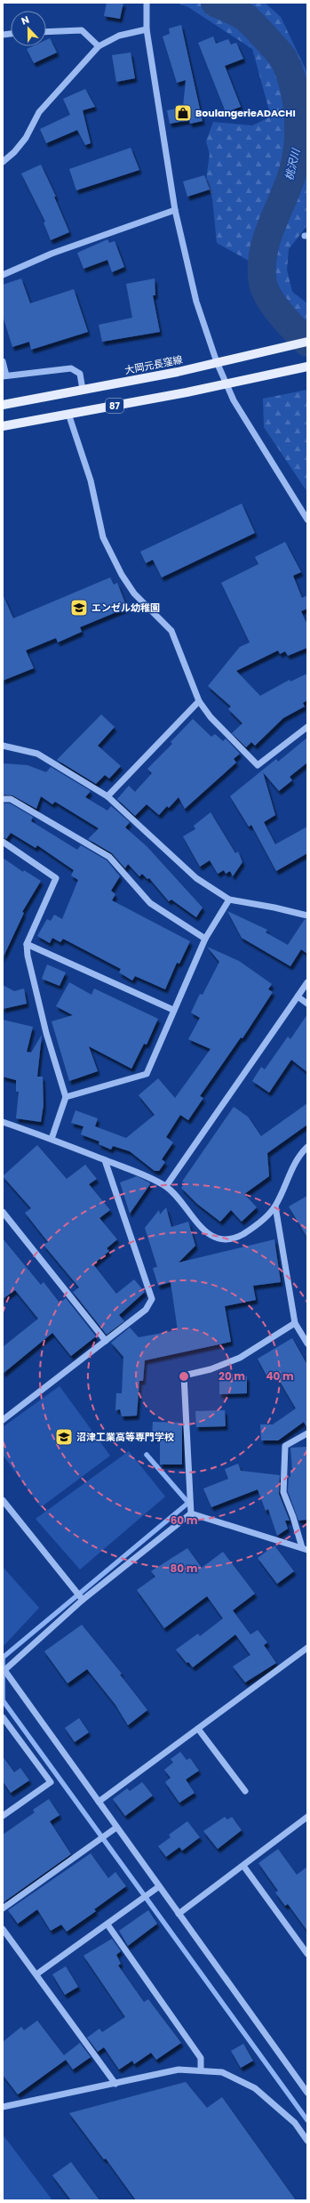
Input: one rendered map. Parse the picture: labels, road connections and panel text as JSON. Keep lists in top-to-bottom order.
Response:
{
  "streets": {
    "main road": ["大岡元長窪線", "87"]
  },
  "water": ["桃沢川"],
  "places": {
    "shop": ["BoulangerieADACHI"],
    "school or university": ["エンゼル幼稚園", "沼津工業高等専門学校"]
  },
  "north": "top",
  "rings": [
    "20 m",
    "40 m",
    "60 m",
    "80 m"
  ]
}
